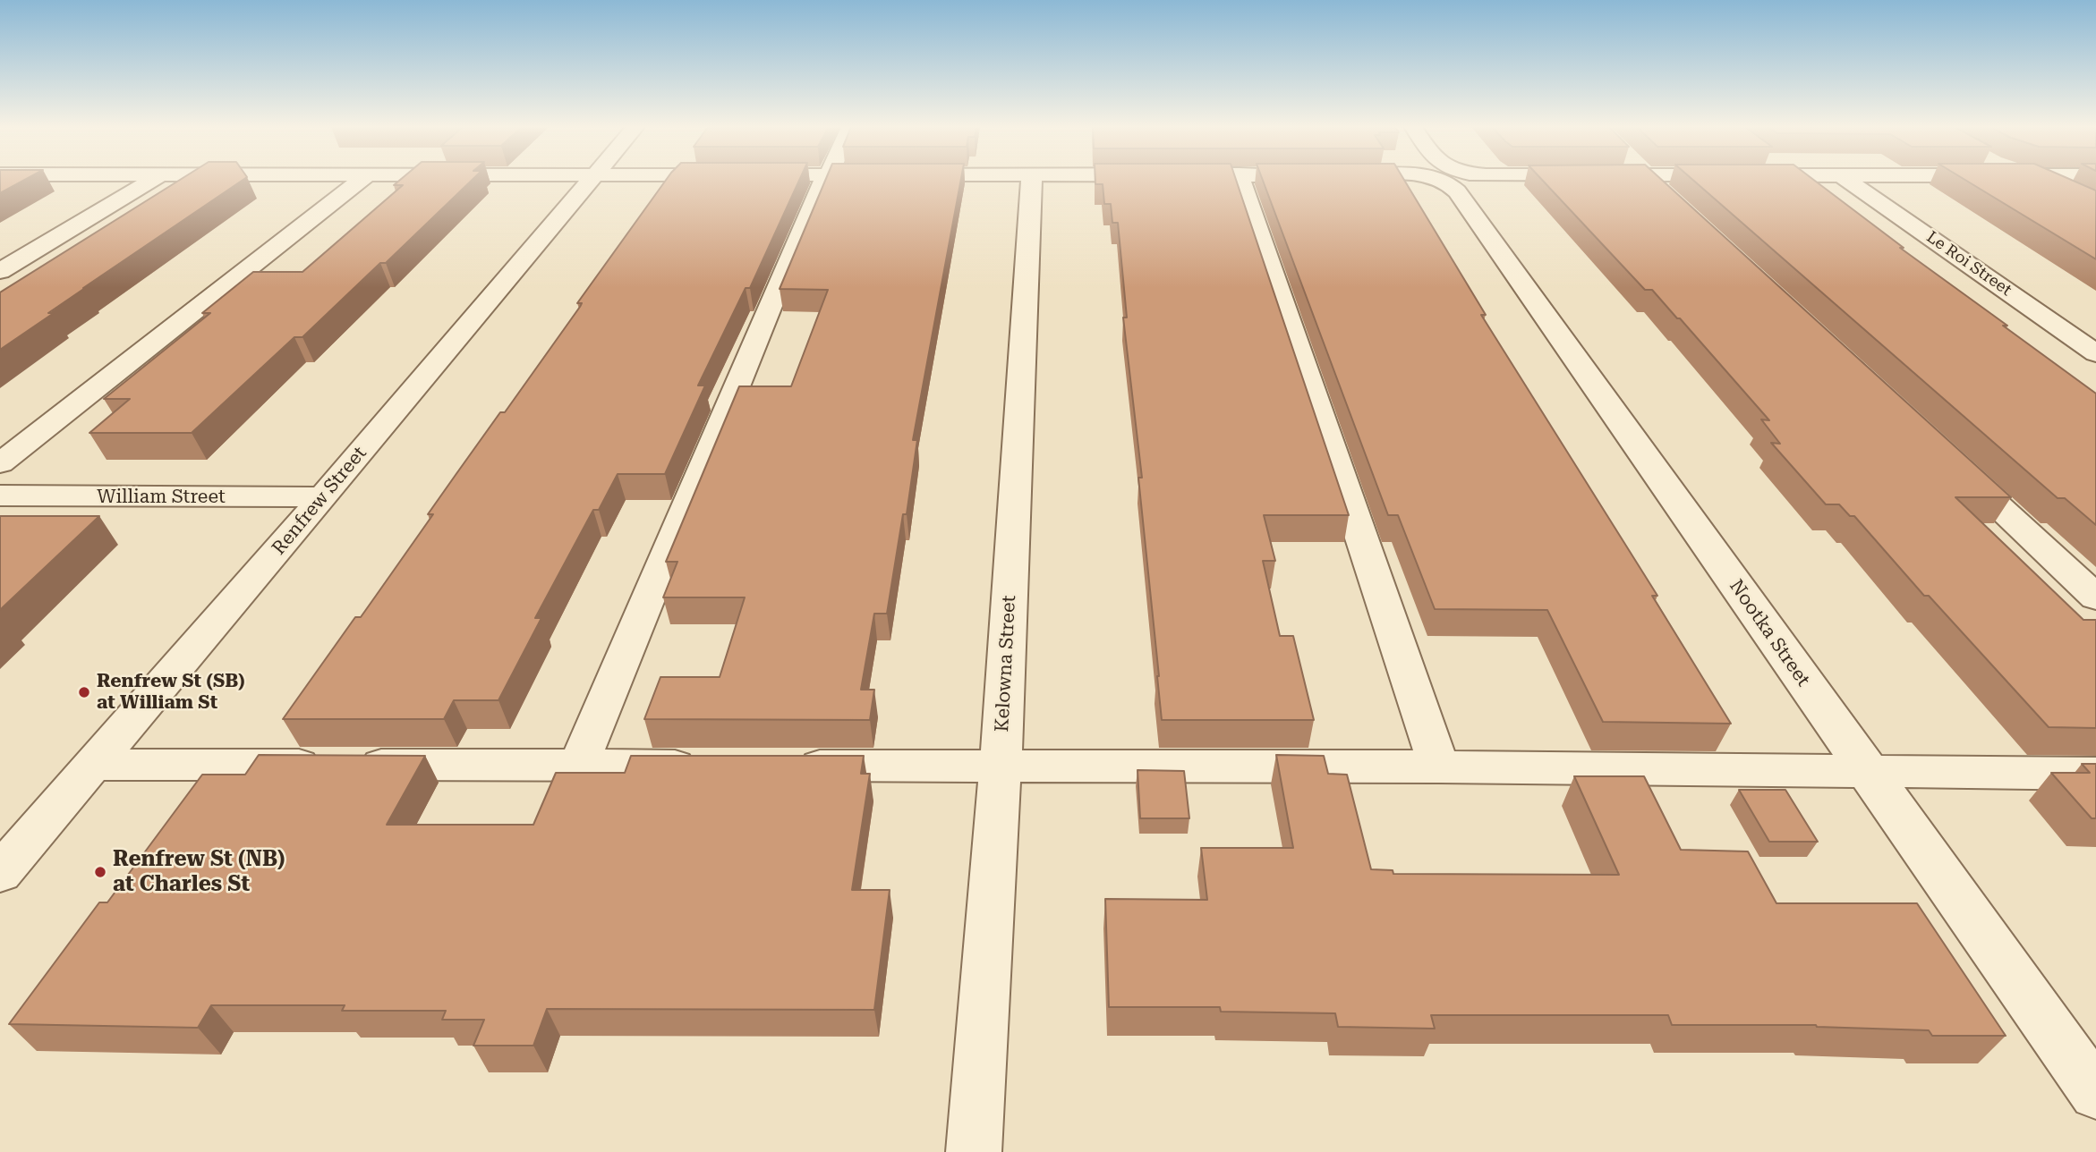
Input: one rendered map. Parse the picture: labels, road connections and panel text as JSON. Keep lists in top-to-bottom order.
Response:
{
  "streets": {
    "street": [
      "Le Roi Street",
      "William Street",
      "Renfrew Street",
      "Nootka Street",
      "Kelowna Street"
    ]
  },
  "crossings": [
    ["William Street", "Renfrew Street"]
  ],
  "places": ["Renfrew St (SB) at William St", "Renfrew St (NB) at Charles St"]
}
